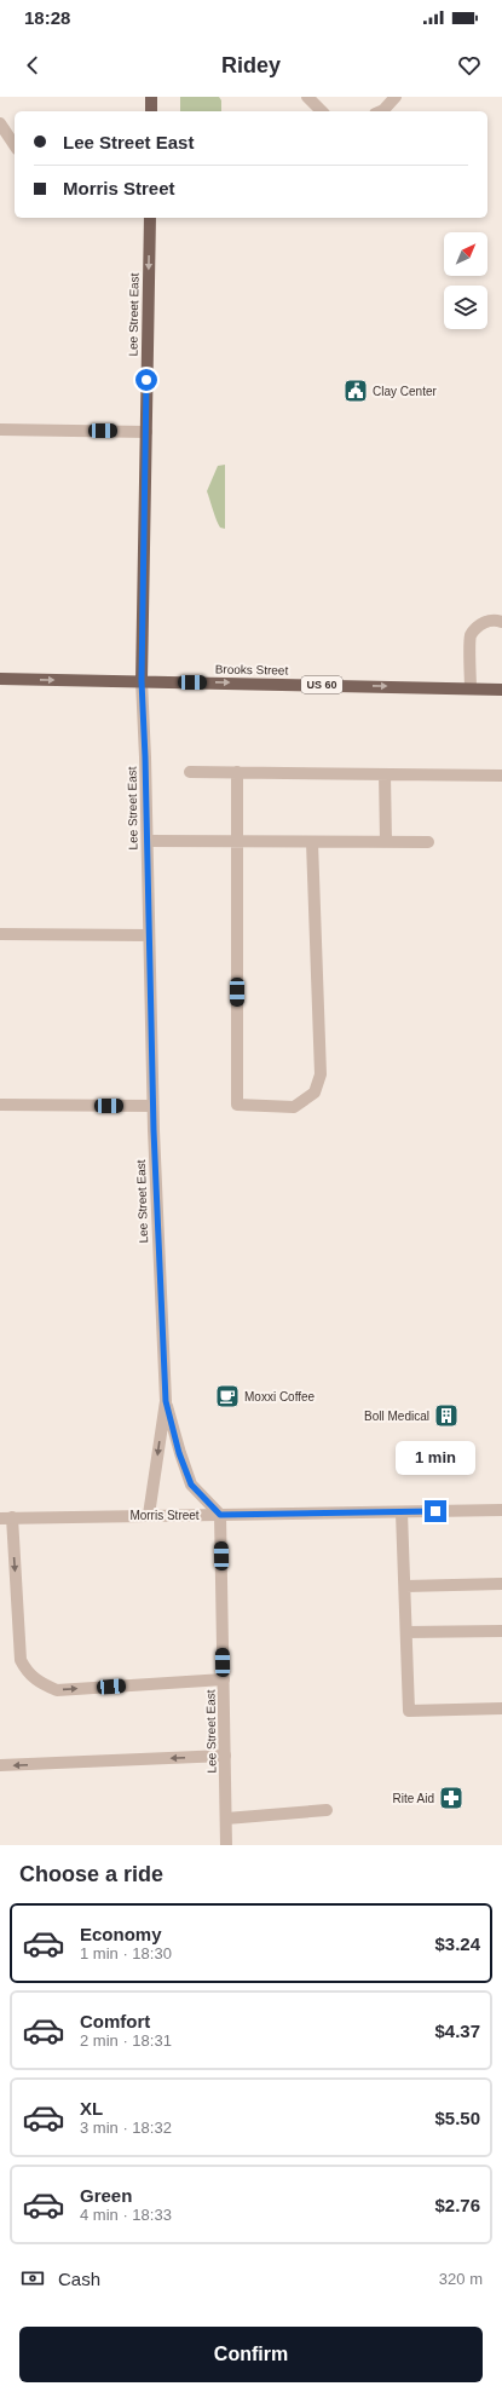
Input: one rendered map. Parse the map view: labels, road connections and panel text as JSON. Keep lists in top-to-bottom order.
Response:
{
  "streets": {
    "main road": ["Lee Street East", "Brooks Street", "US 60"],
    "street": ["Morris Street"]
  },
  "crossings": [
    ["Lee Street East", "Brooks Street"],
    ["Lee Street East", "Morris Street"]
  ],
  "one_way": ["Brooks Street"],
  "places": {
    "public building": ["Clay Center"],
    "cafe": ["Moxxi Coffee"],
    "building": ["Boll Medical"],
    "pharmacy": ["Rite Aid"]
  },
  "north": "top right",
  "page": {
    "status": "18:28",
    "header": "Ridey",
    "banner": ["Lee Street East", "Morris Street"],
    "bubble": "1 min",
    "heading": "Choose a ride",
    "list": [
      {
        "name": "Economy",
        "note": "1 min · 18:30",
        "value": "$3.24"
      },
      {
        "name": "Comfort",
        "note": "2 min · 18:31",
        "value": "$4.37"
      },
      {
        "name": "XL",
        "note": "3 min · 18:32",
        "value": "$5.50"
      },
      {
        "name": "Green",
        "note": "4 min · 18:33",
        "value": "$2.76"
      }
    ],
    "pay": ["Cash", "320 m"],
    "buttons": "Confirm"
  }
}
